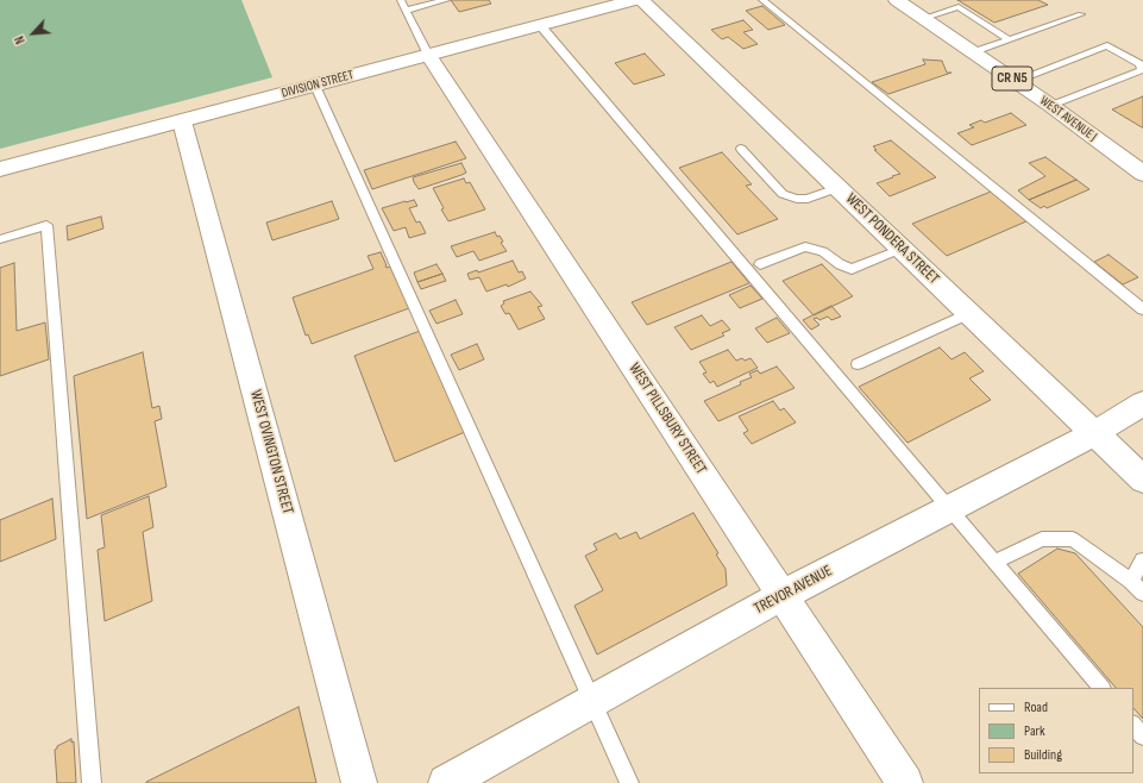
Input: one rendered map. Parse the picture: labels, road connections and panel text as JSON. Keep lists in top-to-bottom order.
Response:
{
  "streets": {
    "street": [
      "CR N5",
      "DIVISION STREET",
      "WEST AVENUE J",
      "WEST PONDERA STREET",
      "WEST PILLSBURY STREET",
      "WEST OVINGTON STREET",
      "TREVOR AVENUE"
    ]
  },
  "crossings": [
    ["DIVISION STREET", "WEST PILLSBURY STREET"],
    ["DIVISION STREET", "WEST OVINGTON STREET"],
    ["WEST PONDERA STREET", "TREVOR AVENUE"],
    ["WEST PILLSBURY STREET", "TREVOR AVENUE"]
  ],
  "legend": ["Road", "Park", "Building"],
  "north": "bottom left"
}
